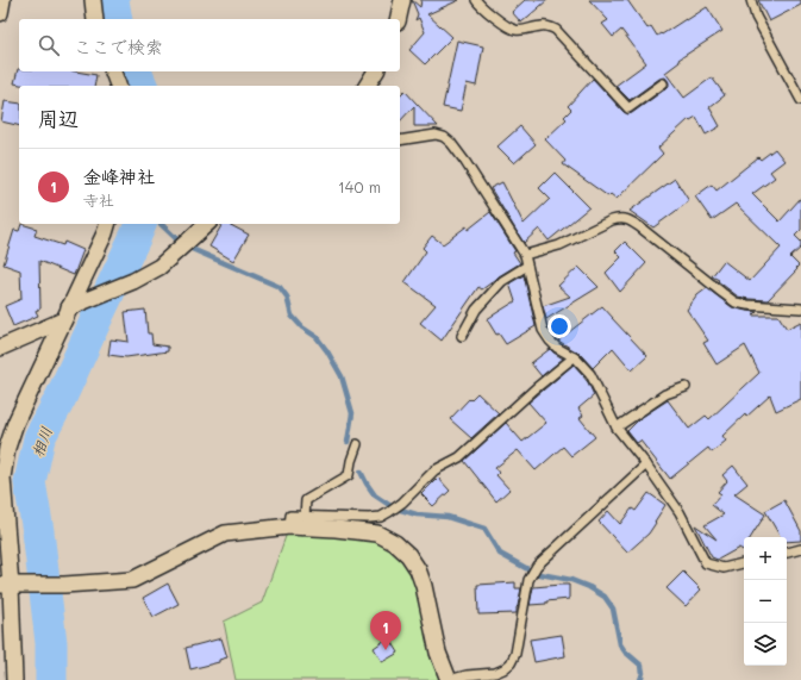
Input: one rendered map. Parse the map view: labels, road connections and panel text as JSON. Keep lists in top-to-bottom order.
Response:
{
  "water": ["相川"],
  "page": {
    "search": "ここで検索",
    "heading": "周辺",
    "list": [
      {
        "mark": "1",
        "name": "金峰神社",
        "note": "寺社",
        "value": "140 m"
      }
    ],
    "map_buttons": ["+", "−"],
    "pins": "1"
  }
}
